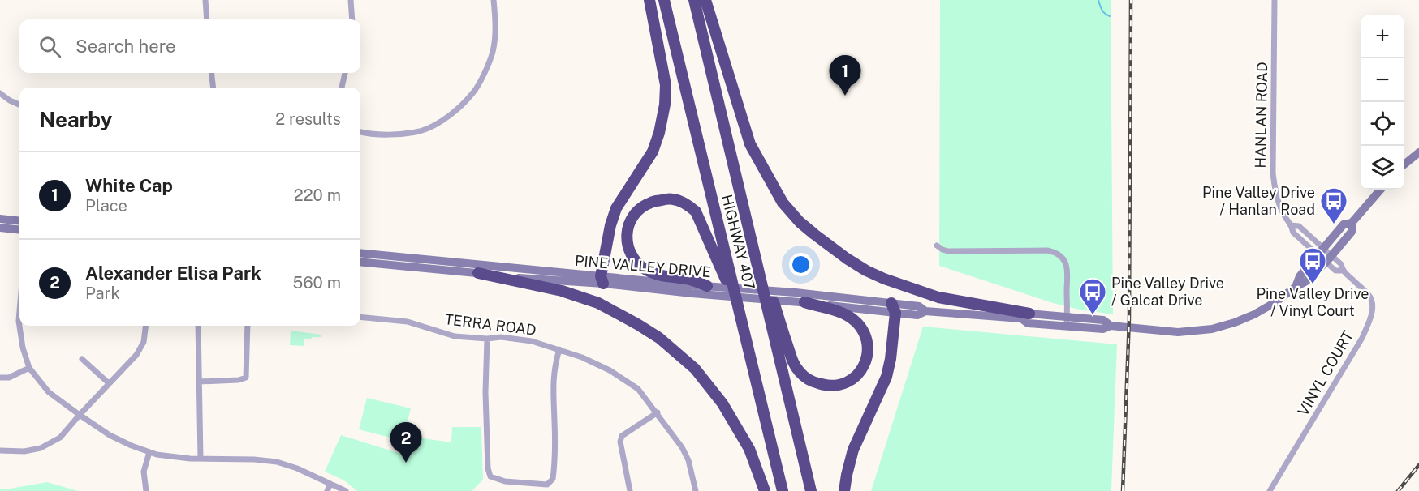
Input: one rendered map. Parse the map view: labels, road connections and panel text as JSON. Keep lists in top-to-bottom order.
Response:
{
  "streets": {
    "highway": ["HIGHWAY 407"],
    "main road": ["PINE VALLEY DRIVE"],
    "street": ["HANLAN ROAD", "TERRA ROAD", "VINYL COURT"]
  },
  "crossings": [
    ["HANLAN ROAD", "PINE VALLEY DRIVE"],
    ["HANLAN ROAD", "VINYL COURT"],
    ["PINE VALLEY DRIVE", "VINYL COURT"]
  ],
  "places": {
    "bus stop": ["Pine Valley Drive / Hanlan Road", "Pine Valley Drive / Vinyl Court", "Pine Valley Drive / Galcat Drive"]
  },
  "page": {
    "map_buttons": ["+", "−"],
    "search": "Search here",
    "pins": ["1", "2"],
    "heading": ["Nearby", "2 results"],
    "list": [
      {
        "mark": "1",
        "name": "White Cap",
        "note": "Place",
        "value": "220 m"
      },
      {
        "mark": "2",
        "name": "Alexander Elisa Park",
        "note": "Park",
        "value": "560 m"
      }
    ]
  }
}
